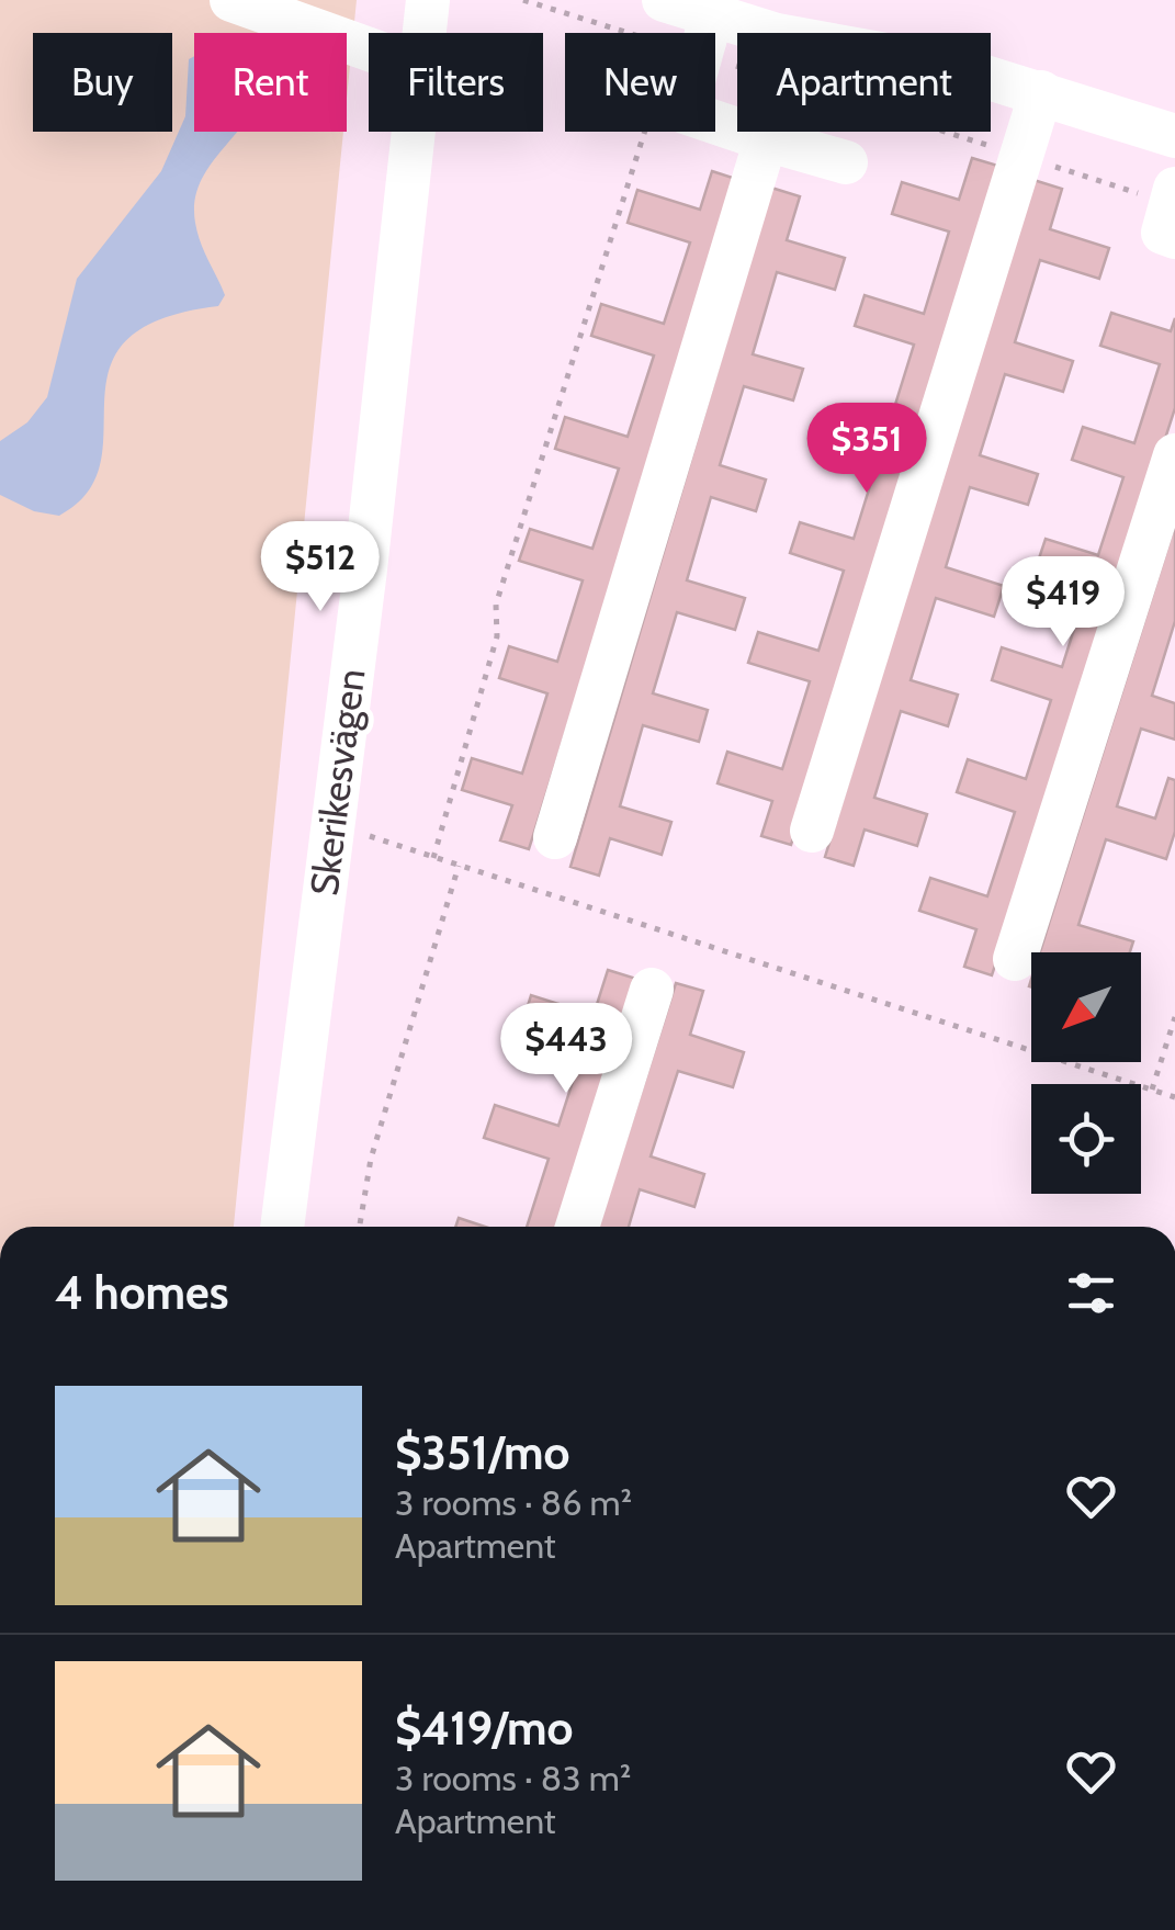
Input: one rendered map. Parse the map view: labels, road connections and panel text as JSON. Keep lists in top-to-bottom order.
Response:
{
  "streets": {
    "street": ["Skerikesvägen"]
  },
  "north": "bottom left",
  "page": {
    "chip": [
      "Buy",
      "Rent",
      "Filters",
      "New",
      "Apartment"
    ],
    "price": [
      "$351",
      "$512",
      "$419",
      "$443"
    ],
    "heading": "4 homes",
    "list": [
      {
        "name": "$351/mo",
        "note": "3 rooms · 86 m² · Apartment"
      },
      {
        "name": "$419/mo",
        "note": "3 rooms · 83 m² · Apartment"
      }
    ]
  }
}
